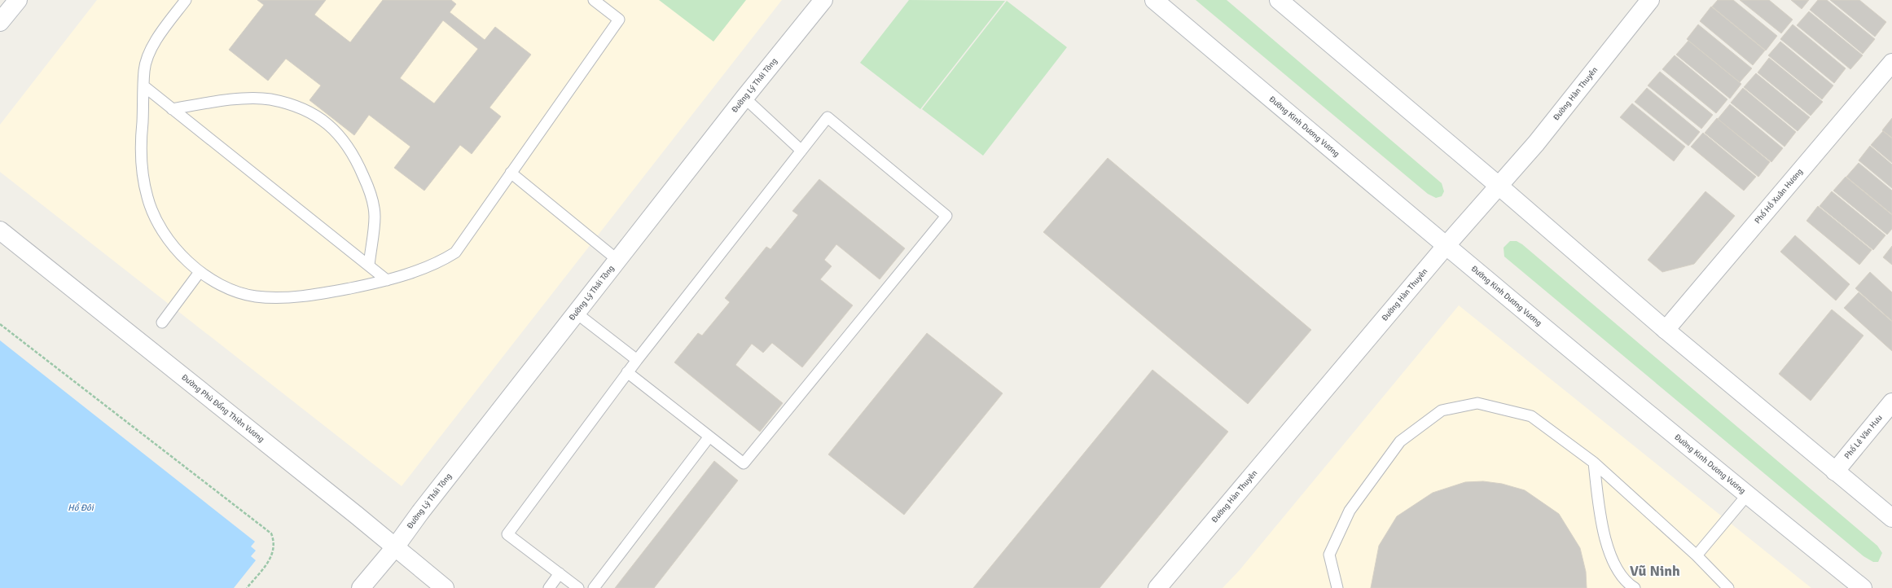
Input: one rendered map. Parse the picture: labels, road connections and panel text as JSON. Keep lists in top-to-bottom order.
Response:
{
  "streets": {
    "street": [
      "Đường Lý Thái Tông",
      "Đường Hàn Thuyên",
      "Đường Kinh Dương Vương",
      "Phố Hồ Xuân Hương",
      "Đường Phù Đổng Thiên Vương",
      "Phố Lê Văn Hưu"
    ]
  },
  "crossings": [
    ["Đường Lý Thái Tông", "Đường Phù Đổng Thiên Vương"],
    ["Đường Hàn Thuyên", "Đường Kinh Dương Vương"]
  ],
  "districts": ["Vũ Ninh"],
  "water": ["Hồ Đôi"]
}
